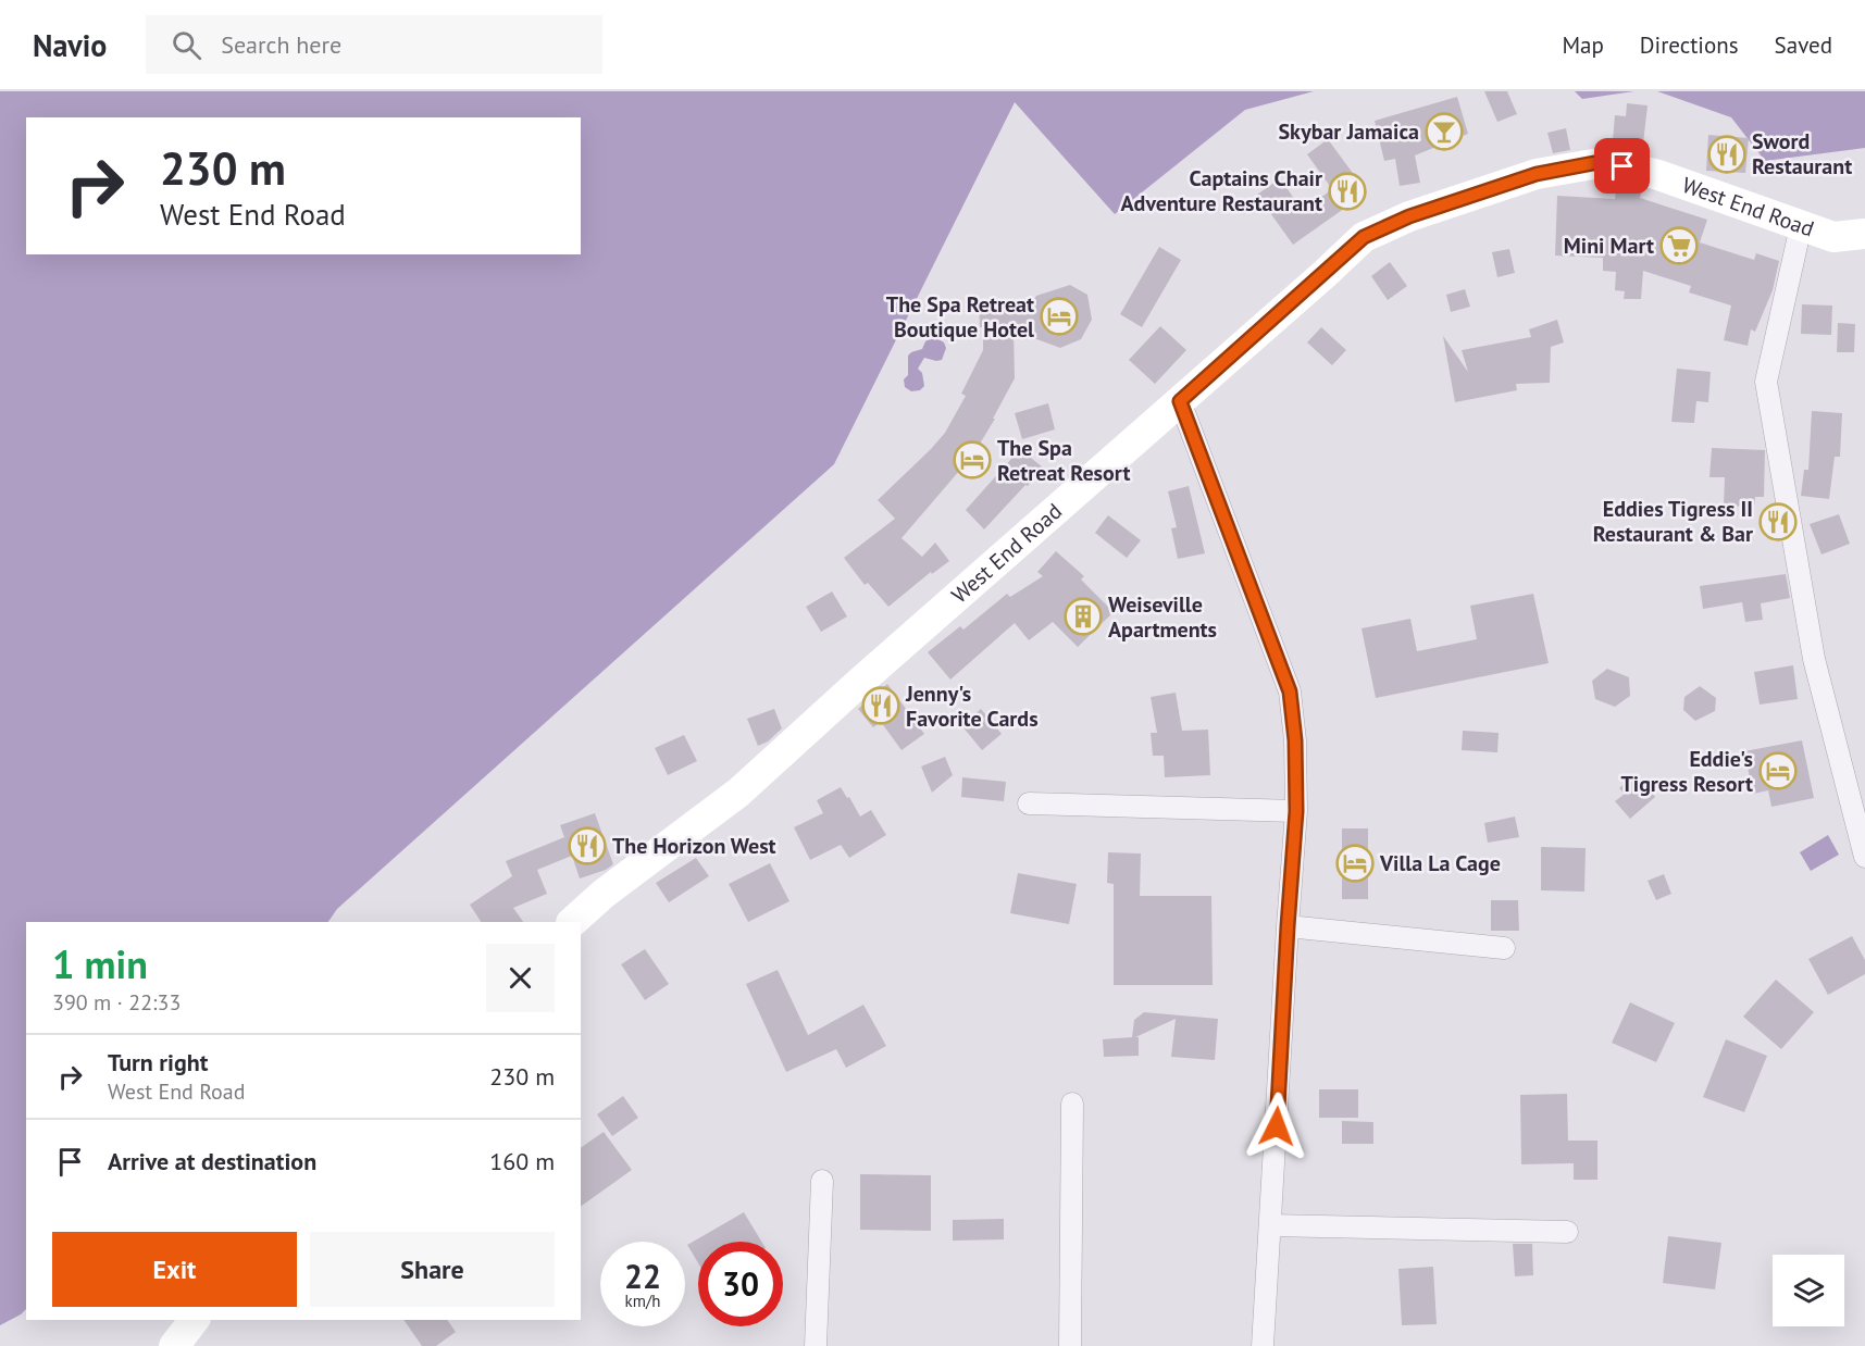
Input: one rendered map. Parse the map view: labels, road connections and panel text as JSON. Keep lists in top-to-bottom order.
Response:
{
  "streets": {
    "main road": ["West End Road"]
  },
  "places": {
    "bar": ["Skybar Jamaica"],
    "restaurant": [
      "Sword Restaurant",
      "Captains Chair Adventure Restaurant",
      "Eddies Tigress II Restaurant & Bar",
      "Jenny's Favorite Cards",
      "The Horizon West"
    ],
    "supermarket": ["Mini Mart"],
    "hotel": [
      "The Spa Retreat Boutique Hotel",
      "The Spa Retreat Resort",
      "Eddie's Tigress Resort",
      "Villa La Cage"
    ],
    "building": ["Weiseville Apartments"]
  },
  "page": {
    "header": "Navio",
    "search": "Search here",
    "nav": ["Map", "Directions", "Saved"],
    "turn": ["230 m", "West End Road"],
    "heading": ["1 min", "390 m · 22:33"],
    "list": [
      {
        "name": "Turn right",
        "note": "West End Road",
        "value": "230 m"
      },
      {
        "name": "Arrive at destination",
        "value": "160 m"
      }
    ],
    "buttons": ["Exit", "Share"],
    "speed": "22 km/h",
    "limit": "30"
  }
}
